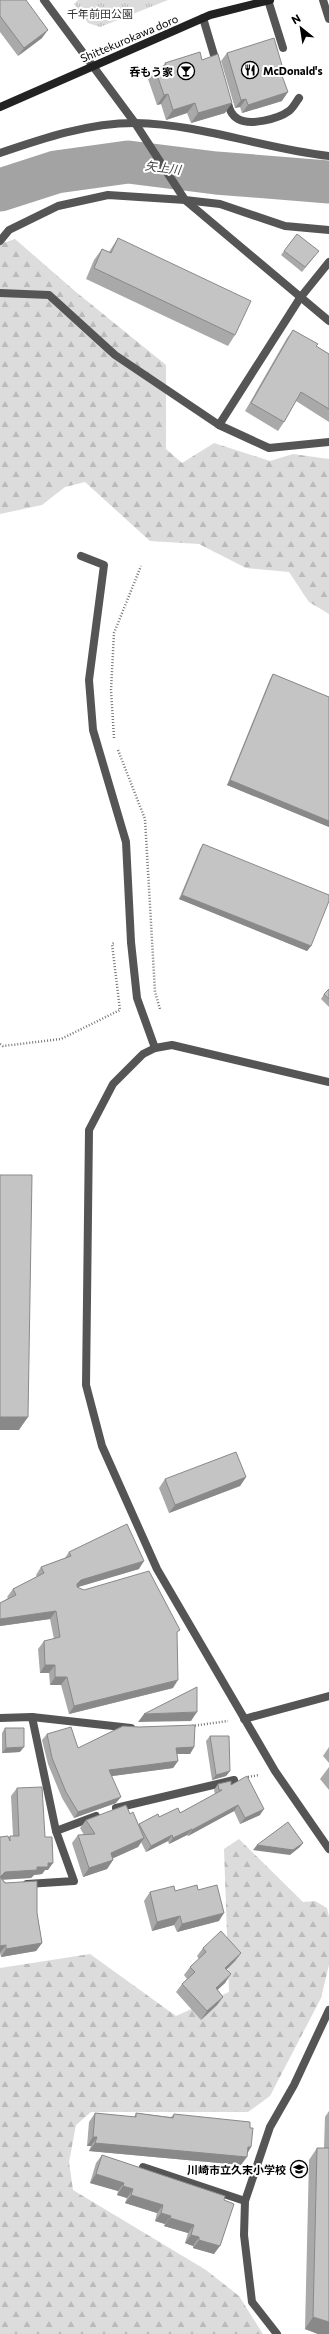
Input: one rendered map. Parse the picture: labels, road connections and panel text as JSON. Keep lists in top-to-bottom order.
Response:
{
  "streets": {
    "street": ["Shittekurokawa doro"]
  },
  "water": ["矢上川"],
  "parks": ["千年前田公園"],
  "places": {
    "restaurant": ["McDonald's"],
    "bar": ["呑もう家"],
    "school or university": ["川崎市立久末小学校"]
  },
  "north": "top left"
}
